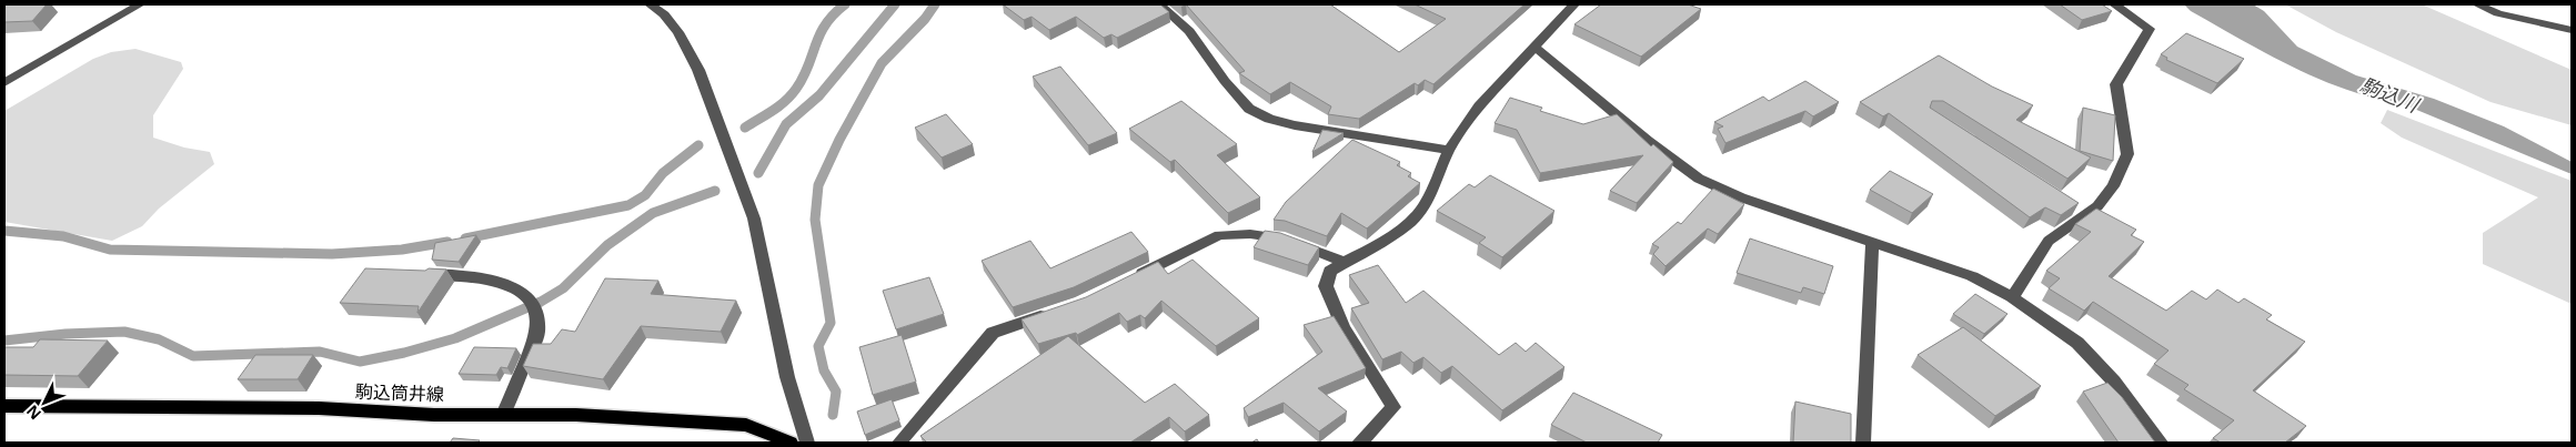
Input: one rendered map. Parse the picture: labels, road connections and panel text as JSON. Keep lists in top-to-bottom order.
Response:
{
  "streets": {
    "main road": ["駒込筒井線"]
  },
  "water": ["駒込川"],
  "north": "bottom left"
}
